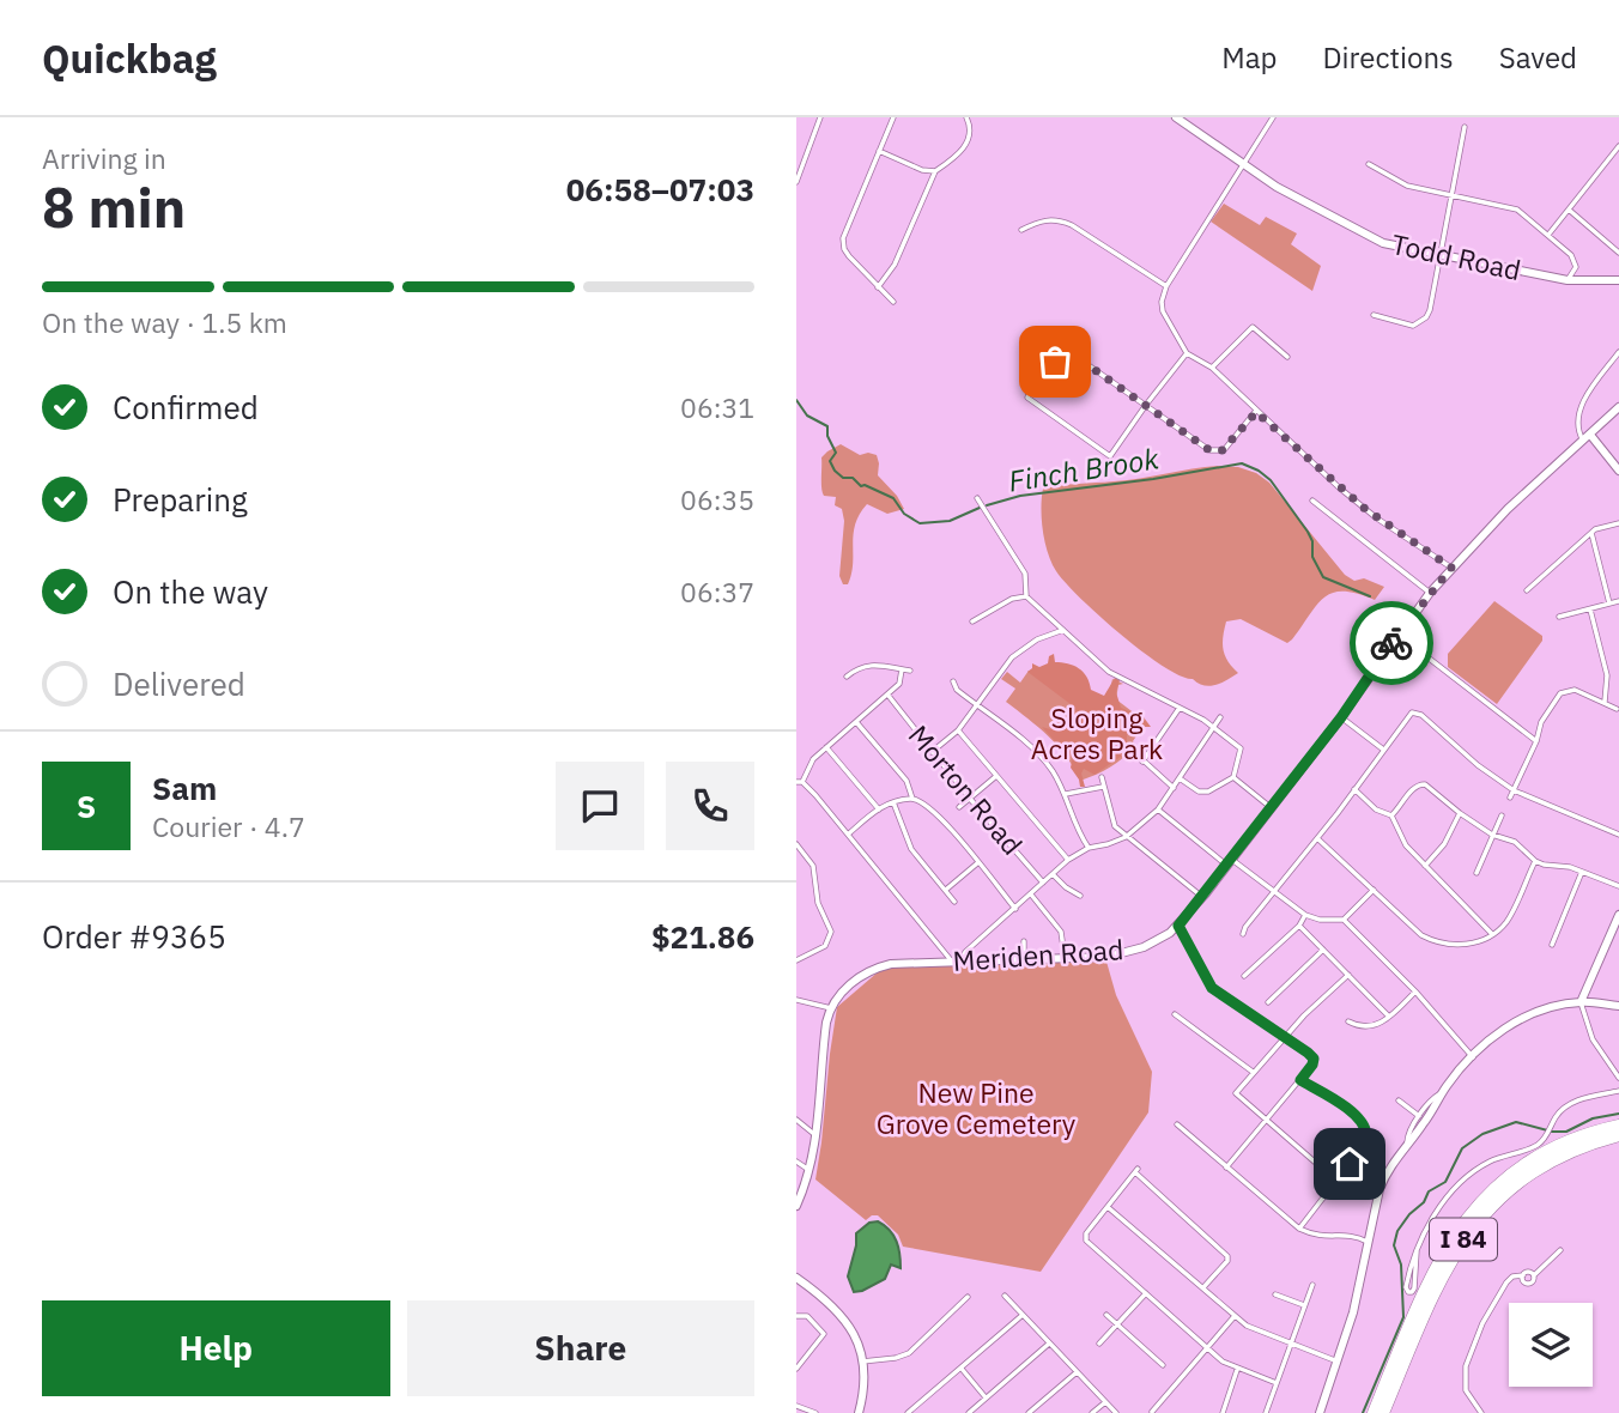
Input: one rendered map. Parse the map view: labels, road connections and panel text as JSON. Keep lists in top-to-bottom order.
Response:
{
  "streets": {
    "highway": ["I 84"],
    "main road": ["Todd Road", "Meriden Road"],
    "street": ["Morton Road"]
  },
  "water": ["Finch Brook"],
  "parks": ["Sloping Acres Park", "New Pine Grove Cemetery"],
  "page": {
    "header": "Quickbag",
    "nav": ["Map", "Directions", "Saved"],
    "heading": ["8 min", "Arriving in", "06:58–07:03"],
    "panel": [
      "Sam",
      "Courier · 4.7",
      "Order #9365",
      "$21.86"
    ],
    "bar": "On the way · 1.5 km",
    "list": [
      ["Confirmed", "06:31"],
      ["Preparing", "06:35"],
      ["On the way", "06:37"],
      "Delivered"
    ],
    "round": "S",
    "buttons": ["Help", "Share"]
  }
}
